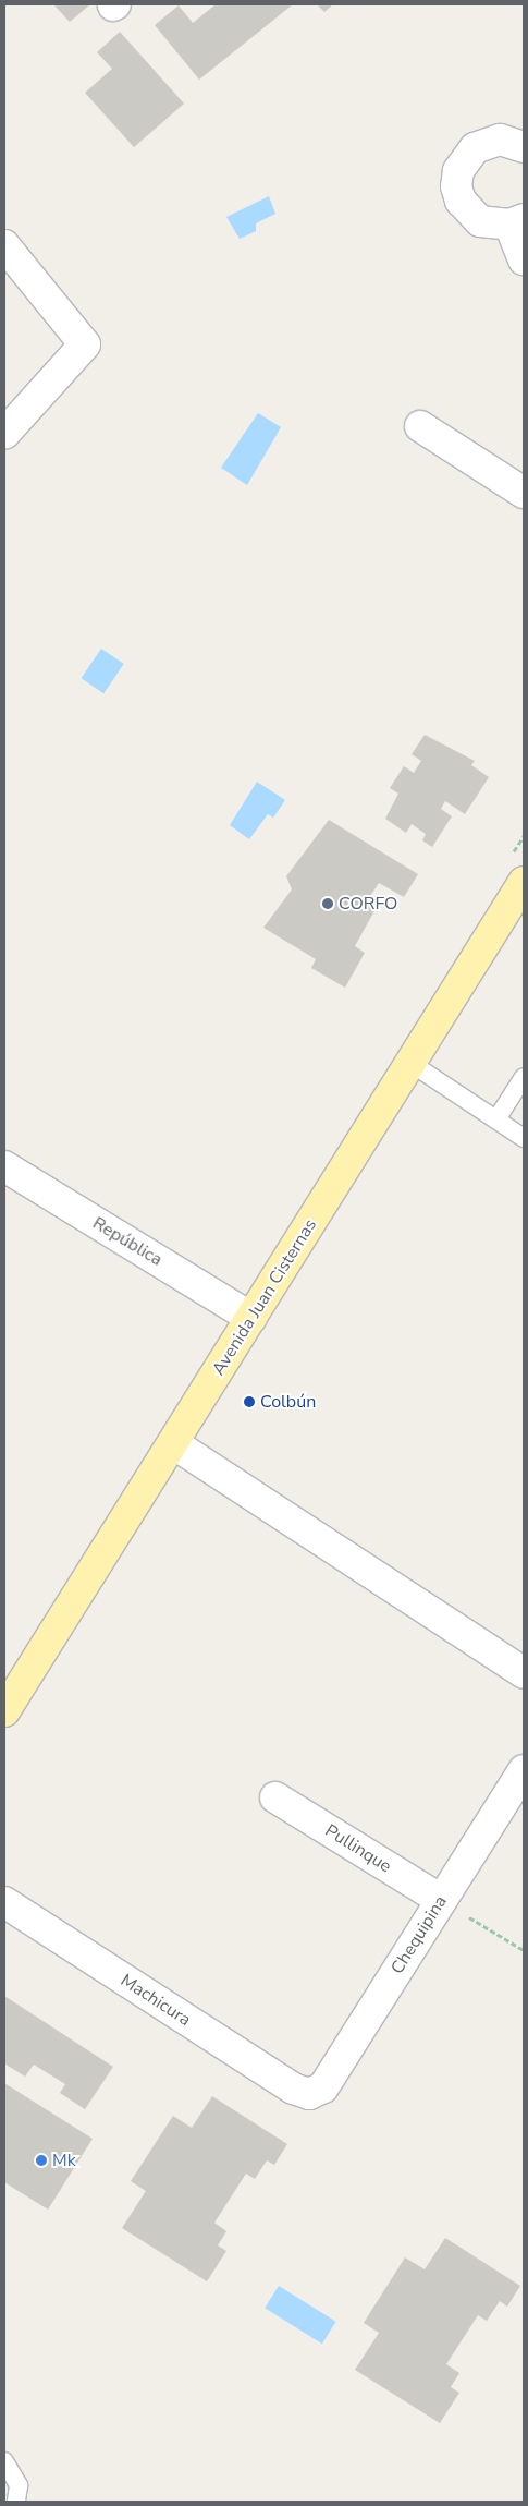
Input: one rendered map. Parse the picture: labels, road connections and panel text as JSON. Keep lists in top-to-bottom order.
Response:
{
  "streets": {
    "main road": ["Avenida Juan Cisternas"],
    "street": [
      "República",
      "Pullinque",
      "Chequipina",
      "Machicura"
    ]
  },
  "crossings": [
    ["República", "Avenida Juan Cisternas"],
    ["Pullinque", "Chequipina"],
    ["Chequipina", "Machicura"]
  ],
  "places": ["CORFO", "Colbún", "Mk"]
}
